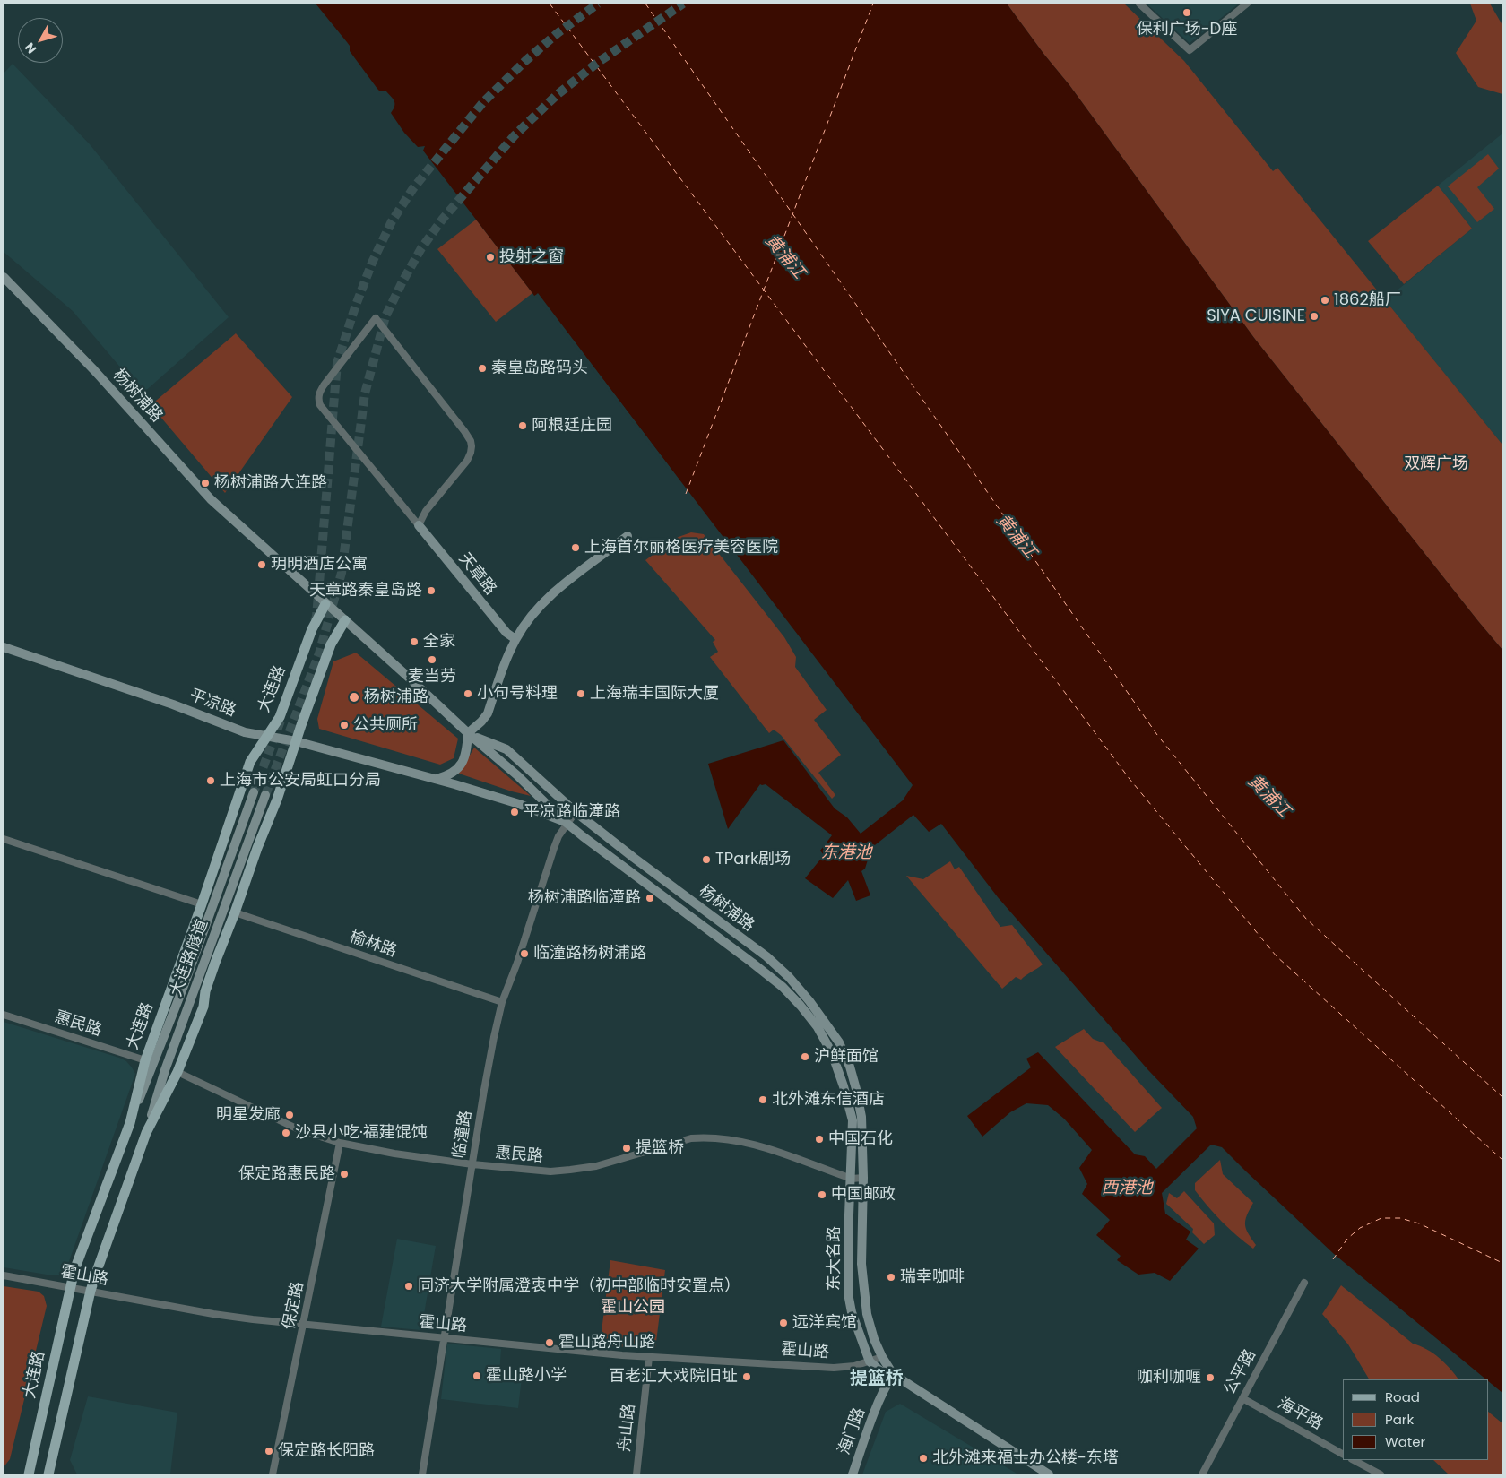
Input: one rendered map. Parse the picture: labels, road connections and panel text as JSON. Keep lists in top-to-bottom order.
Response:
{
  "streets": {
    "main road": [
      "杨树浦路",
      "天章路",
      "大连路",
      "平凉路",
      "大连路隧道",
      "东大名路",
      "海门路"
    ],
    "street": [
      "榆林路",
      "惠民路",
      "临潼路",
      "霍山路",
      "保定路",
      "公平路",
      "海平路",
      "舟山路"
    ]
  },
  "crossings": [
    ["杨树浦路", "大连路"],
    ["杨树浦路", "平凉路"],
    ["杨树浦路", "惠民路"],
    ["杨树浦路", "临潼路"],
    ["杨树浦路", "东大名路"],
    ["大连路", "平凉路"],
    ["大连路", "大连路隧道"],
    ["大连路", "惠民路"],
    ["大连路", "霍山路"],
    ["平凉路", "临潼路"],
    ["榆林路", "临潼路"],
    ["惠民路", "临潼路"],
    ["惠民路", "东大名路"],
    ["惠民路", "保定路"],
    ["临潼路", "霍山路"],
    ["东大名路", "霍山路"],
    ["东大名路", "海门路"],
    ["霍山路", "保定路"],
    ["霍山路", "舟山路"],
    ["公平路", "海平路"]
  ],
  "districts": ["提篮桥"],
  "water": ["黄浦江", "东港池", "西港池"],
  "parks": ["双辉广场", "霍山公园"],
  "places": [
    "保利广场-D座",
    "投射之窗",
    "1862船厂",
    "SIYA CUISINE",
    "秦皇岛路码头",
    "阿根廷庄园",
    "杨树浦路大连路",
    "上海首尔丽格医疗美容医院",
    "玥明酒店公寓",
    "天章路秦皇岛路",
    "全家",
    "麦当劳",
    "小句号料理",
    "上海瑞丰国际大厦",
    "杨树浦路",
    "公共厕所",
    "上海市公安局虹口分局",
    "平凉路临潼路",
    "TPark剧场",
    "杨树浦路临潼路",
    "临潼路杨树浦路",
    "沪鲜面馆",
    "北外滩东信酒店",
    "明星发廊",
    "沙县小吃·福建馄饨",
    "中国石化",
    "提篮桥",
    "保定路惠民路",
    "中国邮政",
    "瑞幸咖啡",
    "同济大学附属澄衷中学（初中部临时安置点）",
    "远洋宾馆",
    "霍山路舟山路",
    "霍山路小学",
    "百老汇大戏院旧址",
    "咖利咖喱",
    "保定路长阳路",
    "北外滩来福士办公楼-东塔"
  ],
  "legend": ["Road", "Park", "Water"],
  "north": "bottom left"
}
